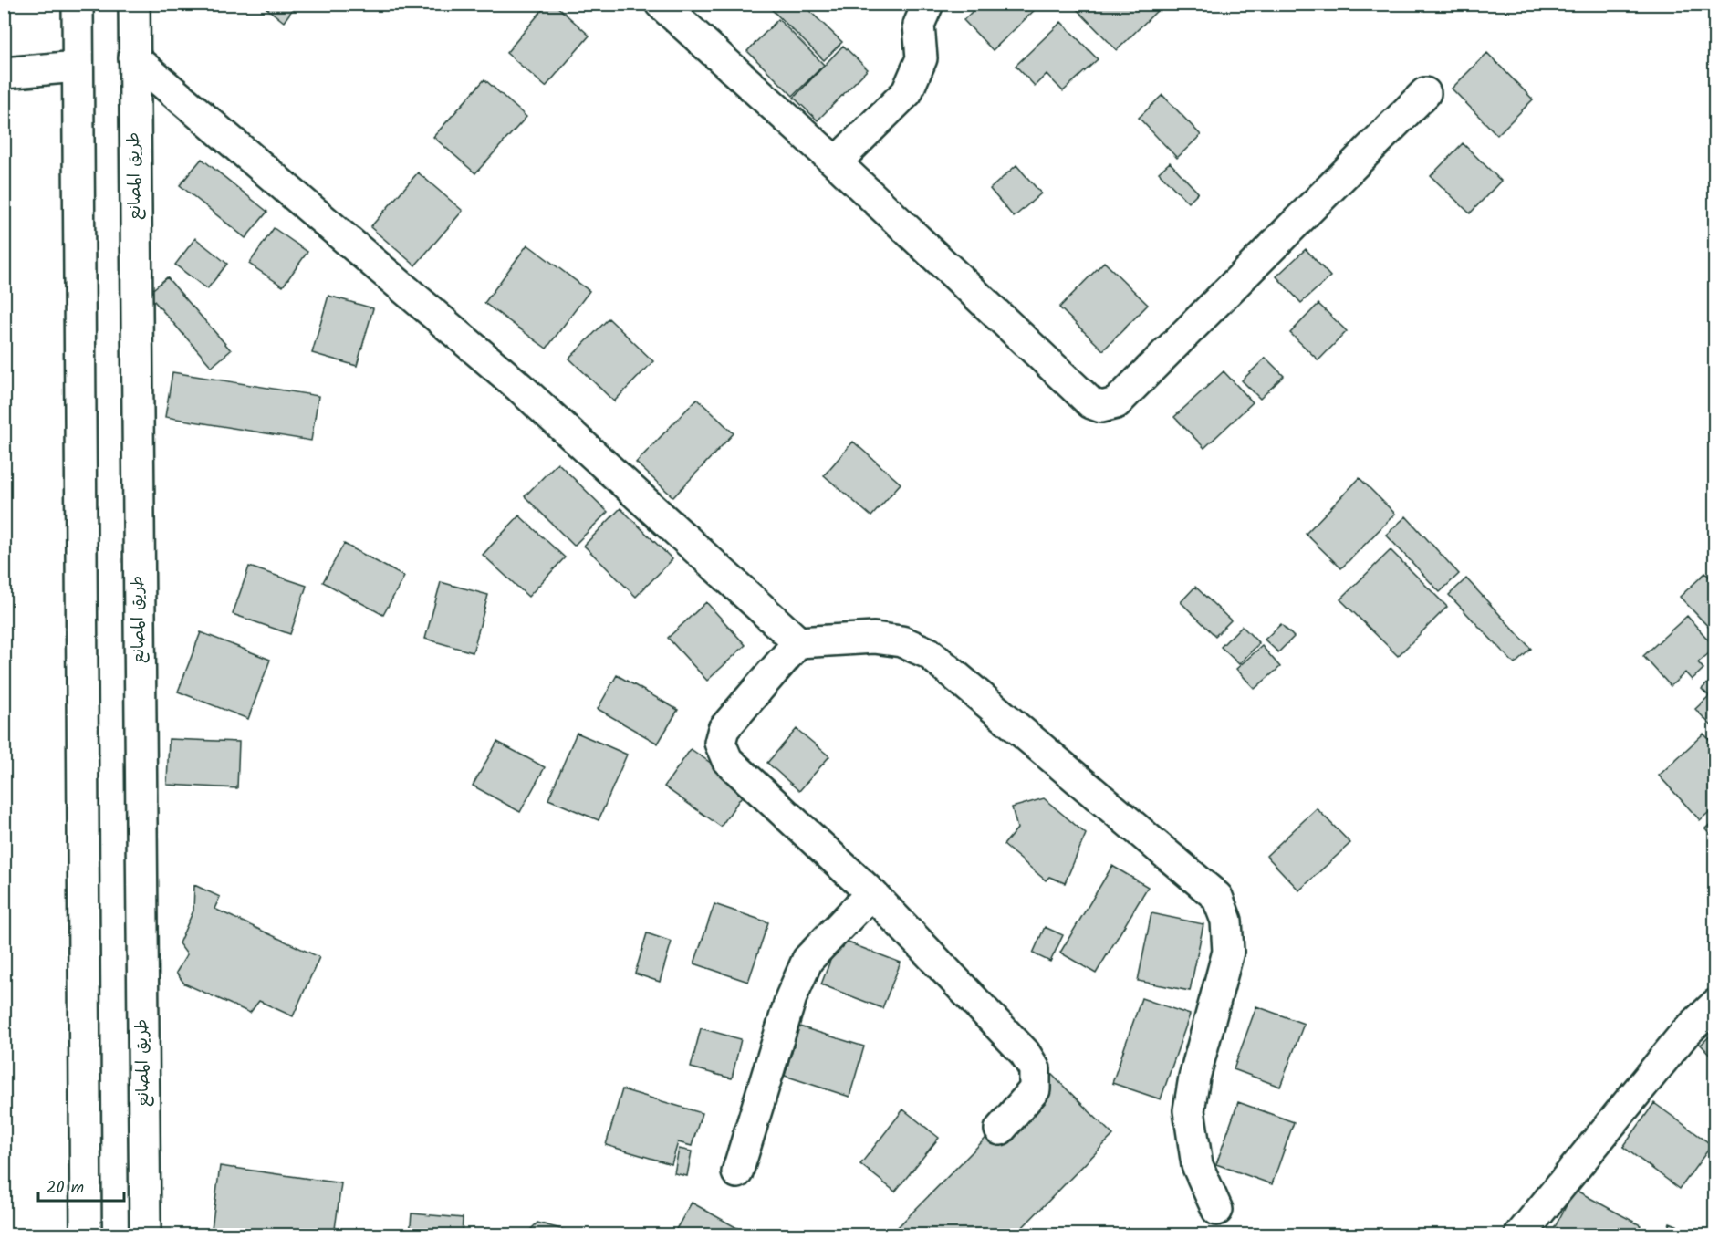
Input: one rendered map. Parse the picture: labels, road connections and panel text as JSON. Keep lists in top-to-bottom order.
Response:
{
  "streets": {
    "street": ["طريق المصانع"]
  },
  "scale_bar": "20 m"
}
